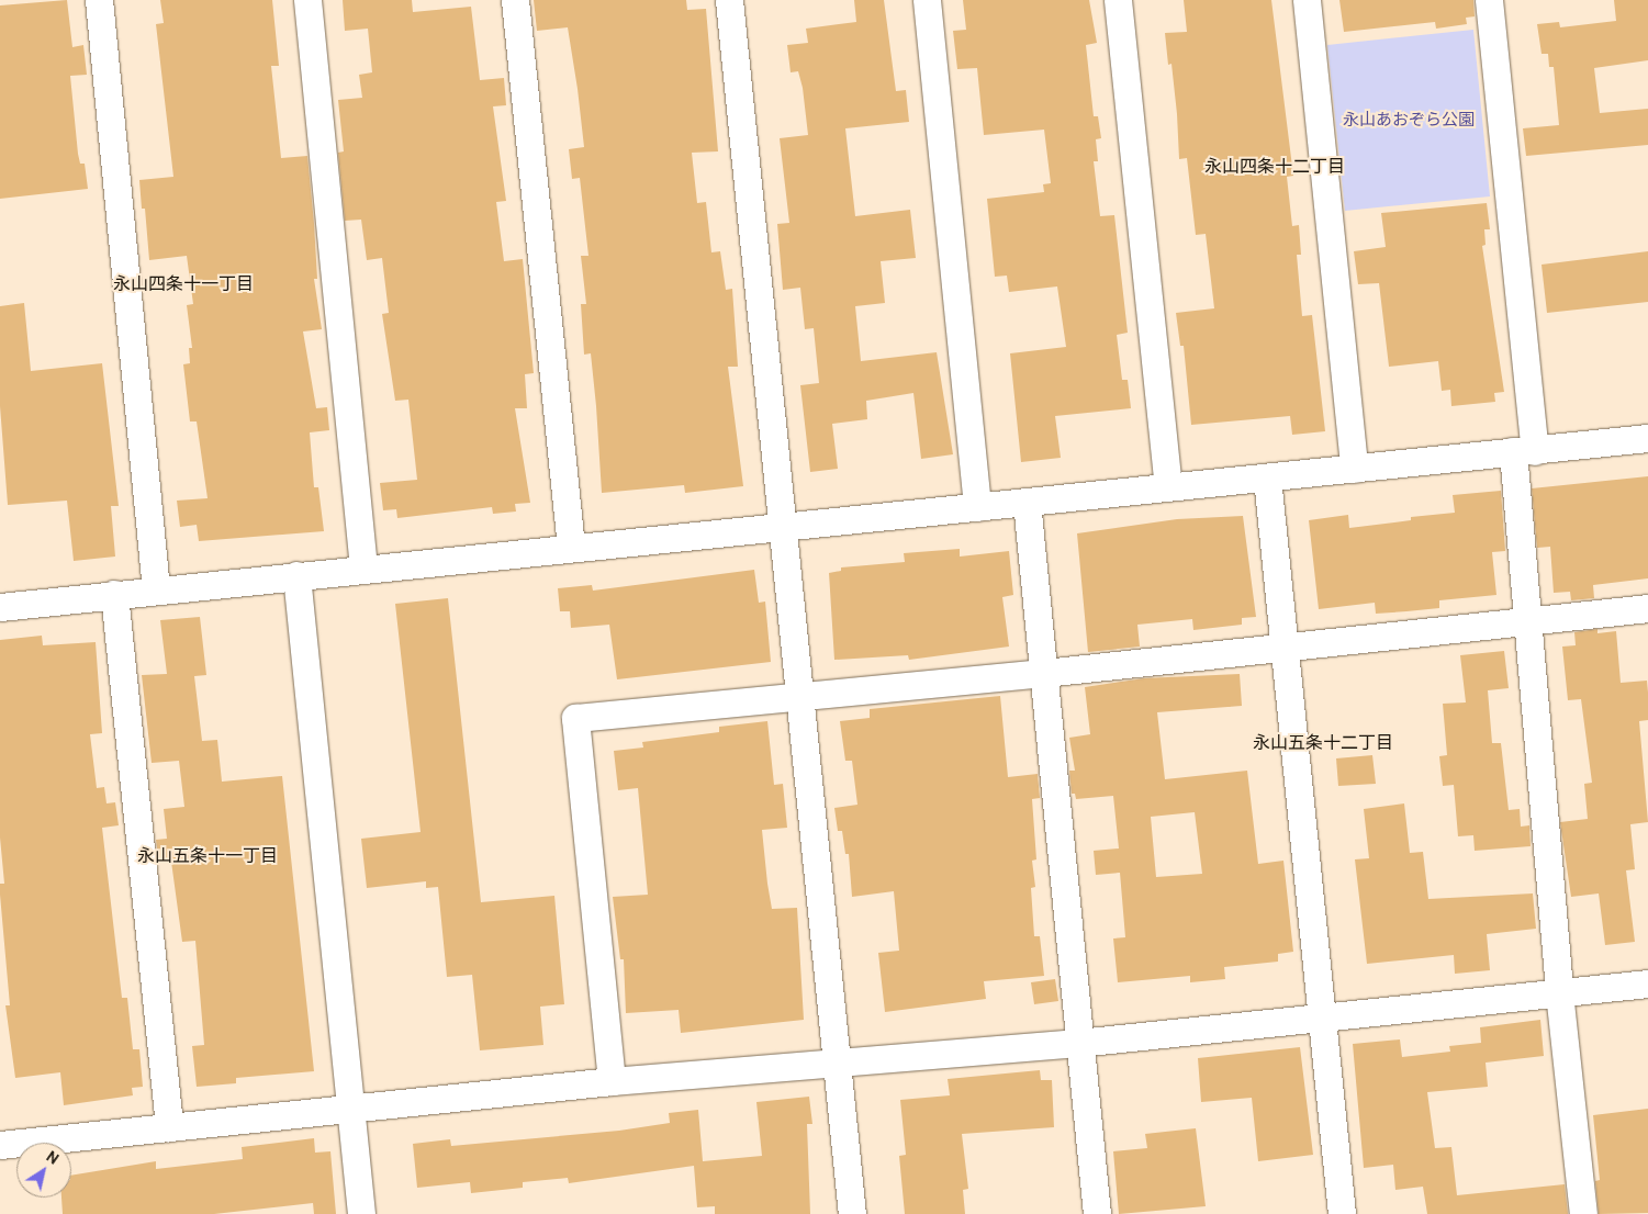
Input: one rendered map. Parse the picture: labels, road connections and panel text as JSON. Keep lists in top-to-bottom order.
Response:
{
  "districts": [
    "永山四条十二丁目",
    "永山四条十一丁目",
    "永山五条十二丁目",
    "永山五条十一丁目"
  ],
  "parks": ["永山あおぞら公園"],
  "north": "top right"
}
